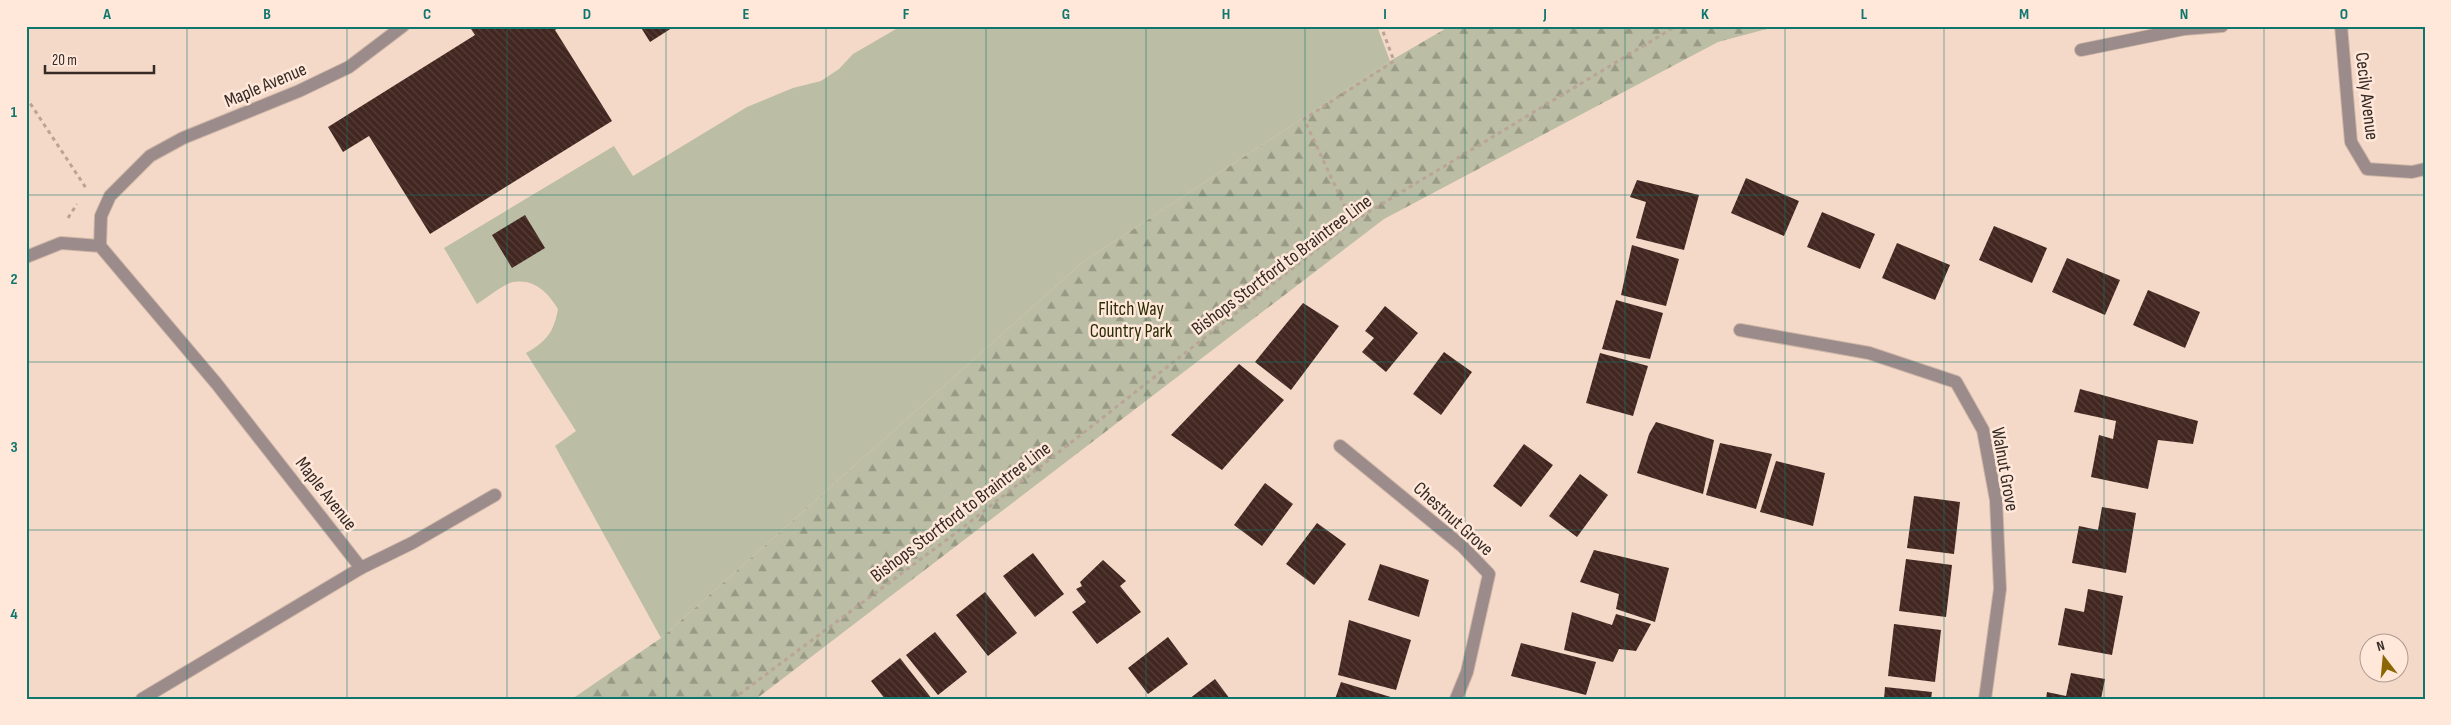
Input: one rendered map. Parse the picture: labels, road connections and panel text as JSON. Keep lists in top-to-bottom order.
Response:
{
  "streets": {
    "street": [
      "Maple Avenue",
      "Cecily Avenue",
      "Walnut Grove",
      "Chestnut Grove"
    ],
    "path": ["Bishops Stortford to Braintree Line"]
  },
  "parks": ["Flitch Way Country Park"],
  "scale_bar": "20 m",
  "north": "top",
  "grid": {
    "columns": [
      "A",
      "B",
      "C",
      "D",
      "E",
      "F",
      "G",
      "H",
      "I",
      "J",
      "K",
      "L",
      "M",
      "N",
      "O"
    ],
    "rows": [
      "1",
      "2",
      "3",
      "4"
    ]
  }
}
